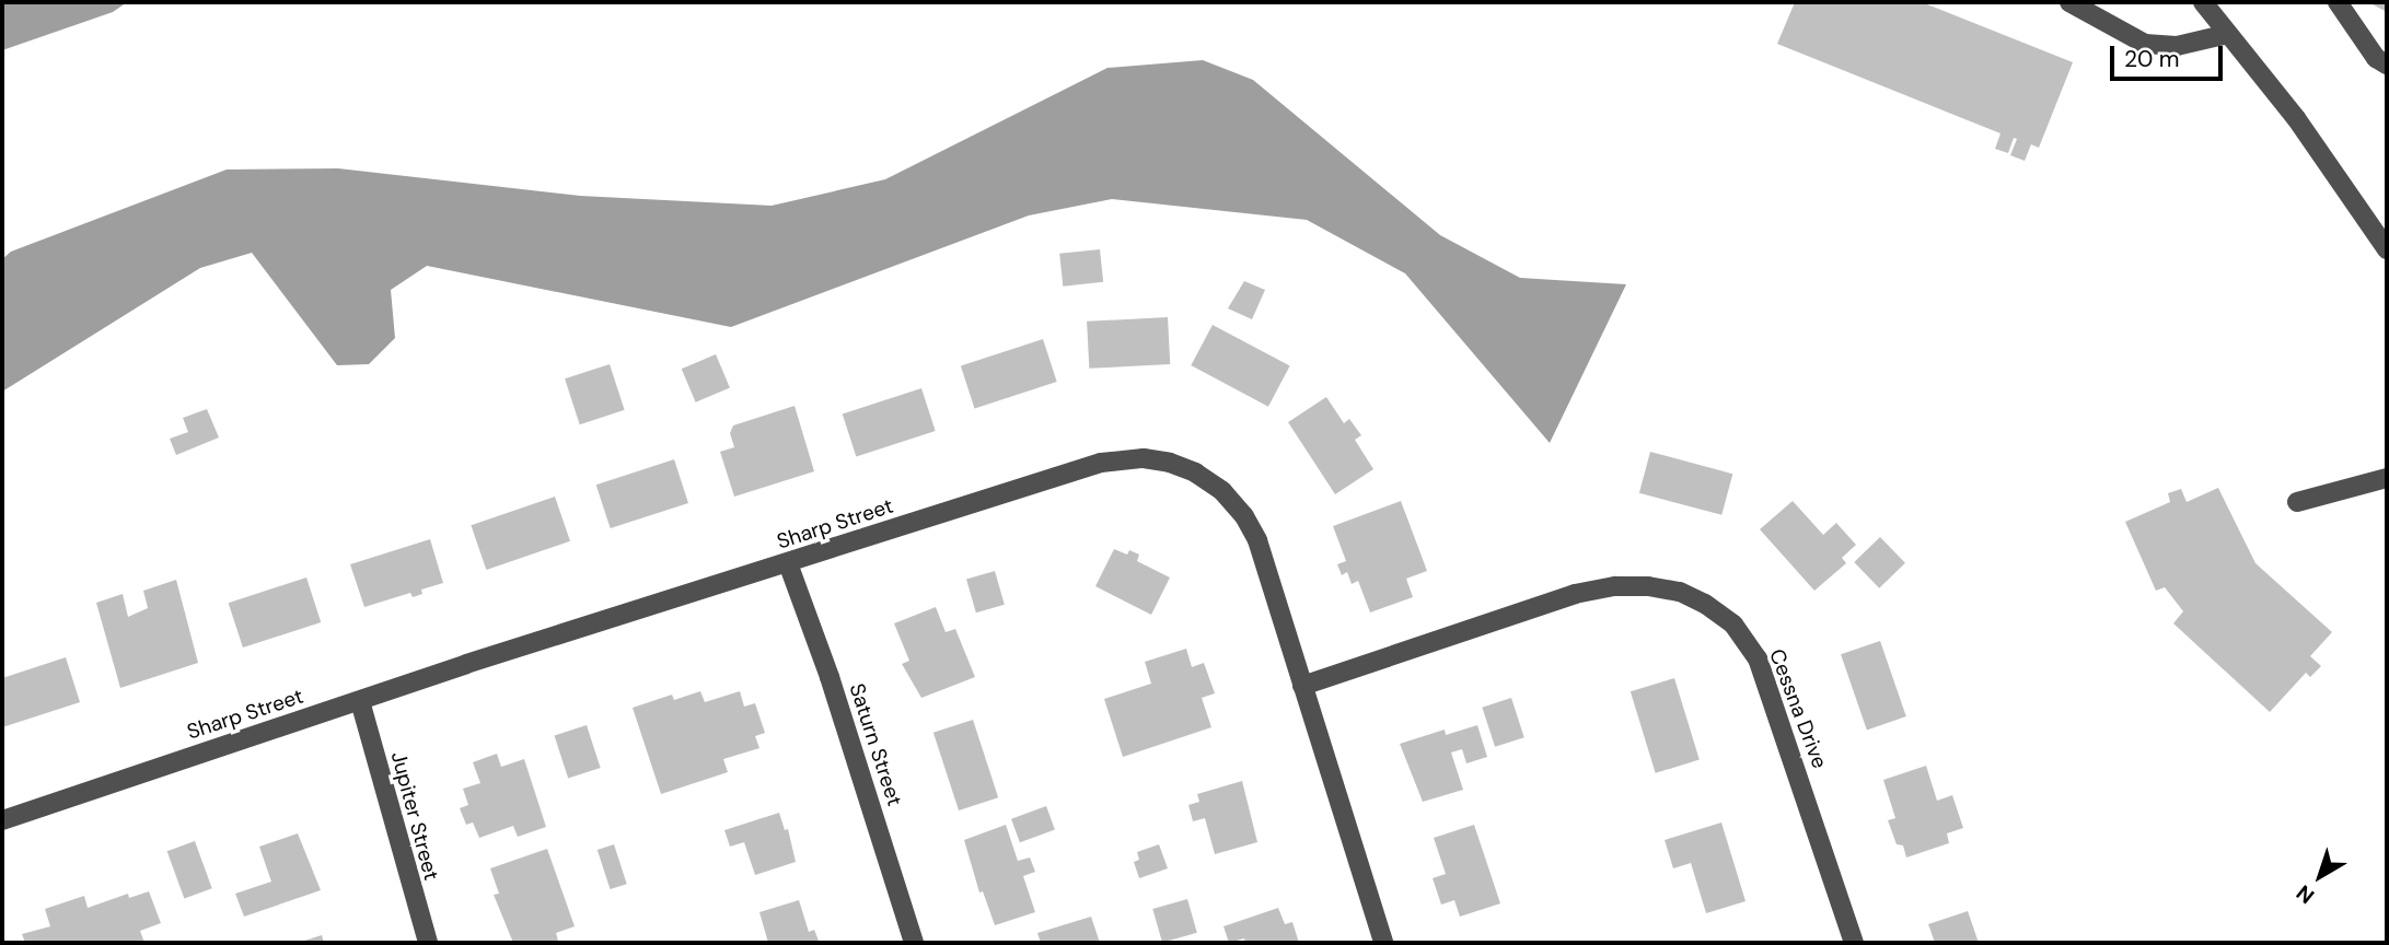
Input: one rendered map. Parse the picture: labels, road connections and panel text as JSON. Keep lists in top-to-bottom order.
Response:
{
  "streets": {
    "street": [
      "Sharp Street",
      "Cessna Drive",
      "Saturn Street",
      "Jupiter Street"
    ]
  },
  "crossings": [
    ["Sharp Street", "Cessna Drive"],
    ["Sharp Street", "Saturn Street"],
    ["Sharp Street", "Jupiter Street"]
  ],
  "scale_bar": "20 m",
  "north": "bottom left"
}
